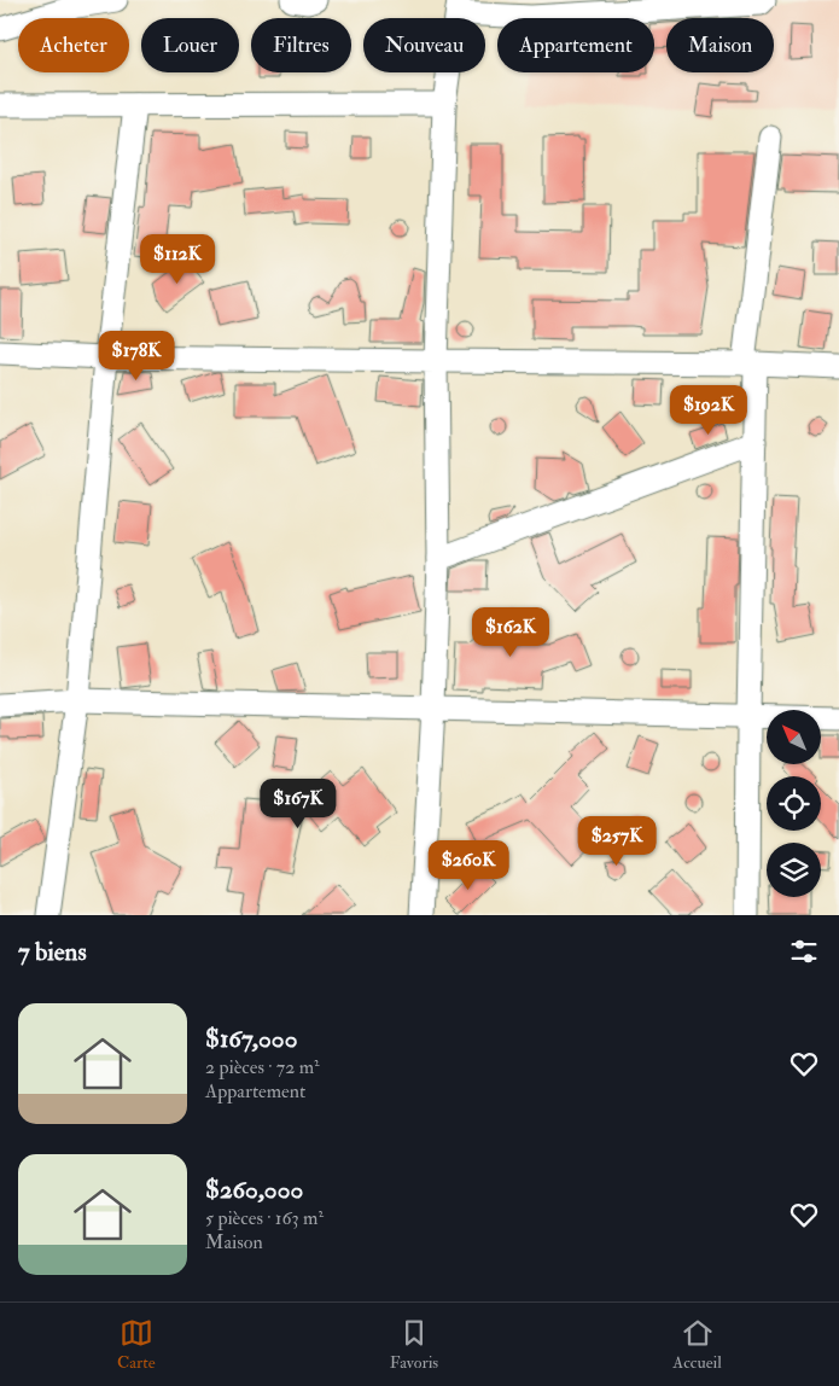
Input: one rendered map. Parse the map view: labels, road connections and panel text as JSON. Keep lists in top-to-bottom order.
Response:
{
  "north": "top left",
  "page": {
    "chip": [
      "Acheter",
      "Louer",
      "Filtres",
      "Nouveau",
      "Appartement",
      "Maison"
    ],
    "price": [
      "$112K",
      "$178K",
      "$192K",
      "$162K",
      "$167K",
      "$257K",
      "$260K"
    ],
    "heading": "7 biens",
    "list": [
      {
        "name": "$167,000",
        "note": "2 pièces · 72 m² · Appartement"
      },
      {
        "name": "$260,000",
        "note": "5 pièces · 163 m² · Maison"
      }
    ],
    "tabs": ["Carte", "Favoris", "Accueil"]
  }
}
